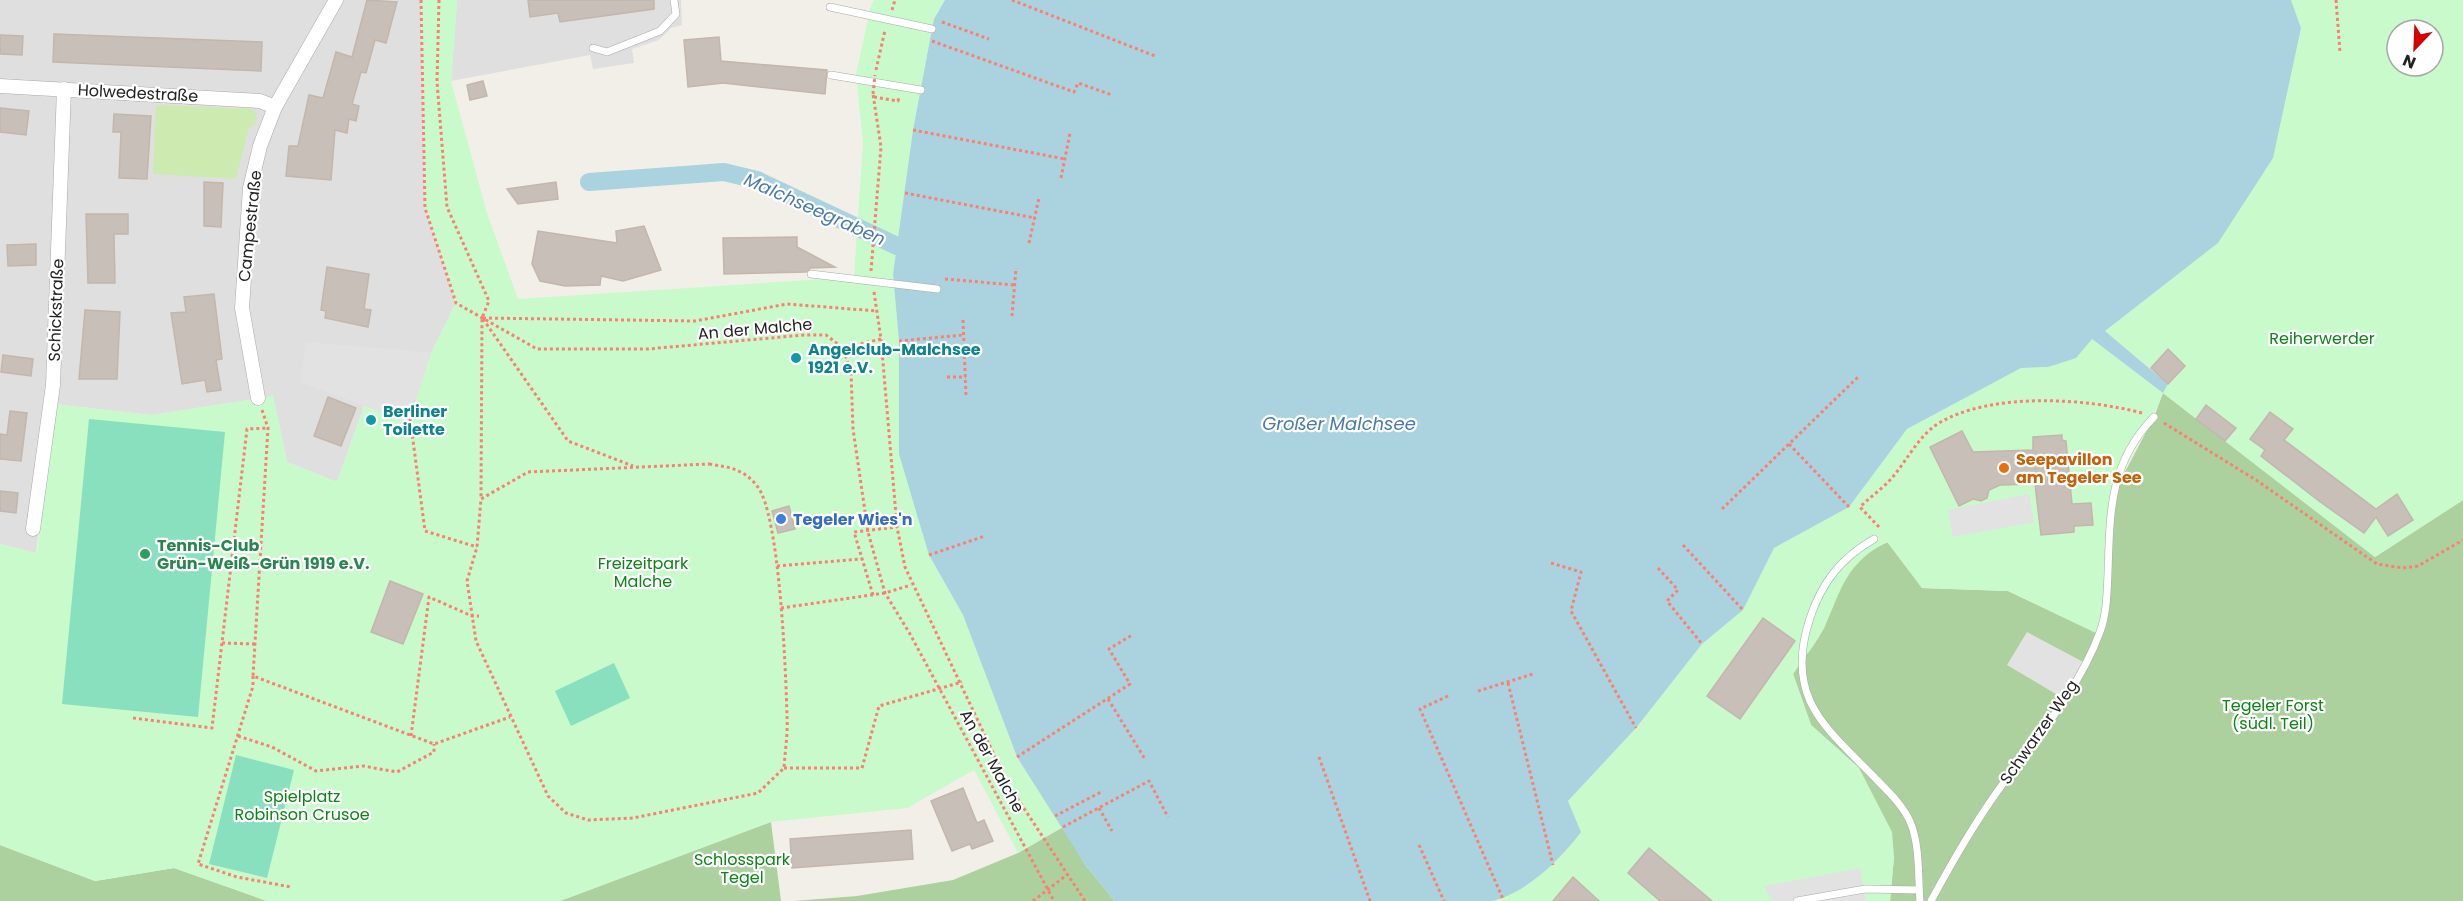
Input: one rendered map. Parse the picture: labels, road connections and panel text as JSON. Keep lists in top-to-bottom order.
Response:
{
  "streets": {
    "street": ["Holwedestraße", "Campestraße", "Schickstraße"],
    "lane": ["Schwarzer Weg"],
    "path": ["An der Malche"]
  },
  "crossings": [
    ["Holwedestraße", "Campestraße"],
    ["Holwedestraße", "Schickstraße"]
  ],
  "water": ["Malchseegraben", "Großer Malchsee"],
  "parks": [
    "Reiherwerder",
    "Freizeitpark Malche",
    "Tegeler Forst (südl. Teil)",
    "Spielplatz Robinson Crusoe",
    "Schlosspark Tegel"
  ],
  "places": [
    "Angelclub-Malchsee 1921 e.V.",
    "Berliner Toilette",
    "Seepavillon am Tegeler See",
    "Tegeler Wies'n",
    "Tennis-Club Grün-Weiß-Grün 1919 e.V."
  ],
  "north": "bottom left"
}
